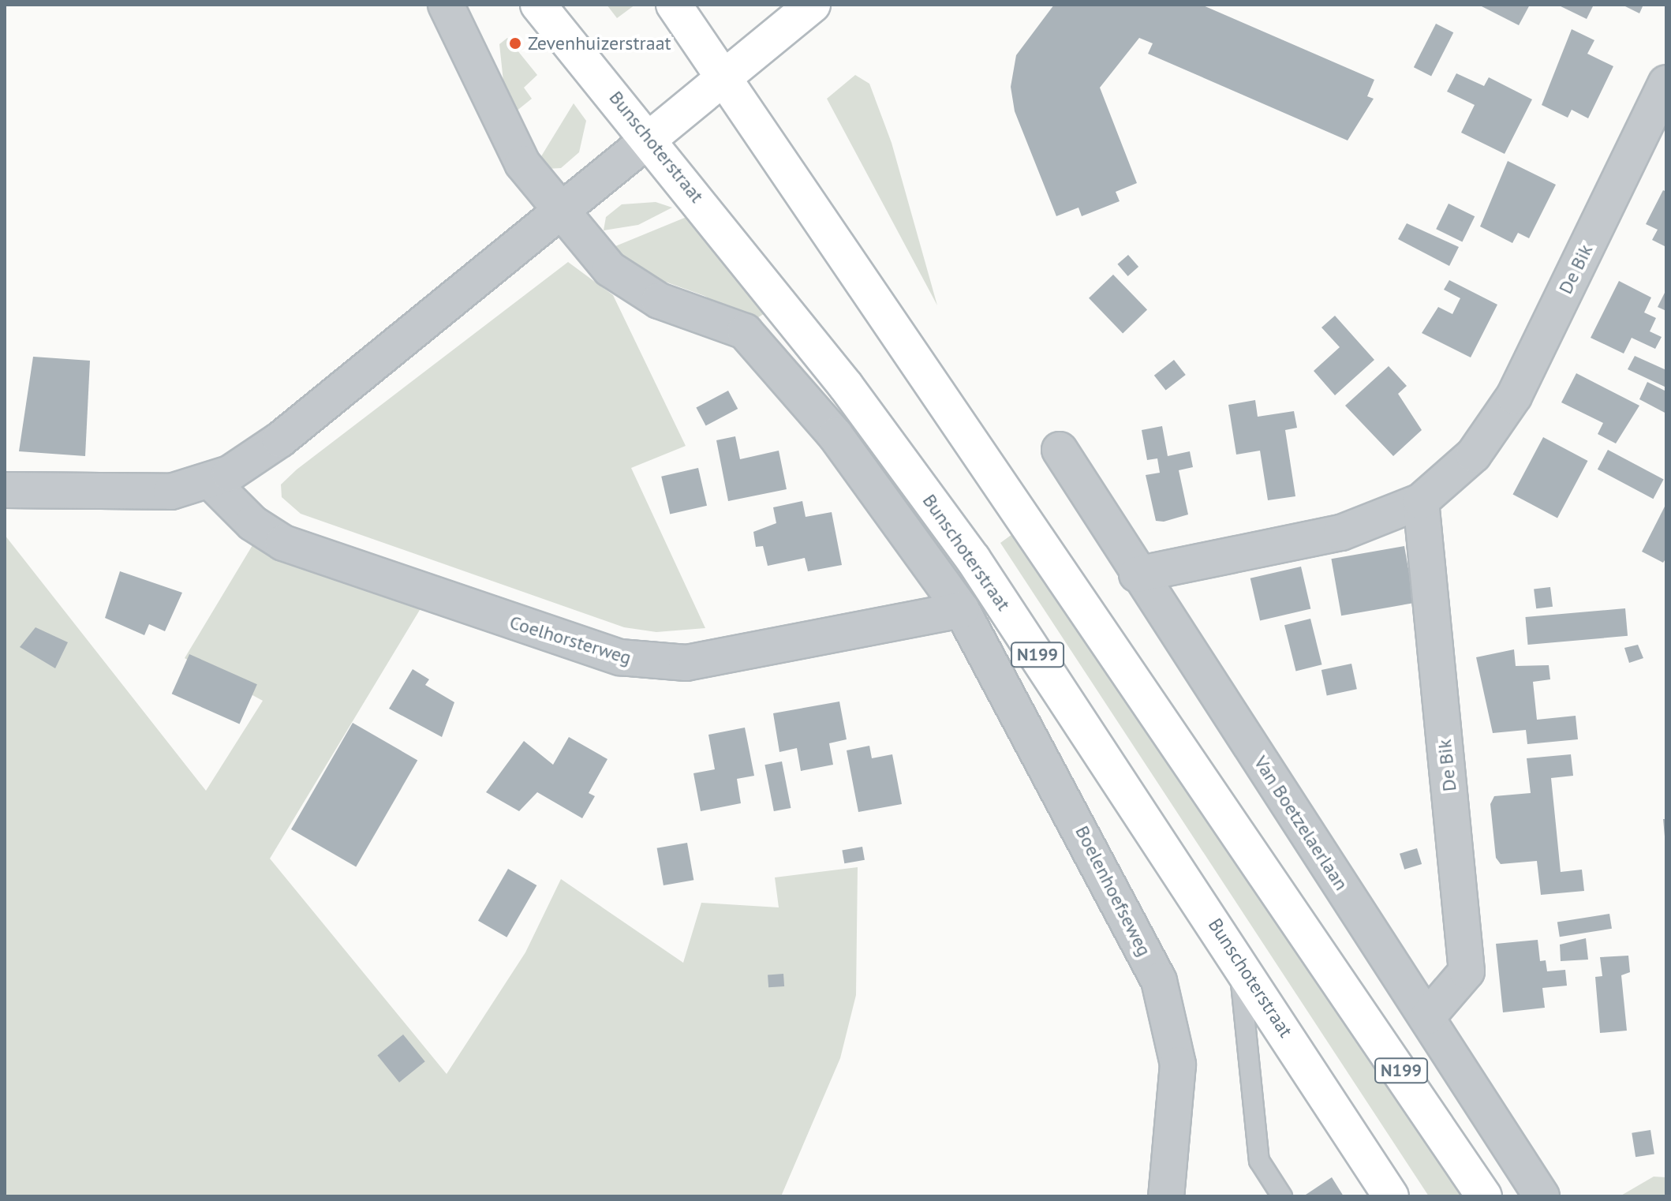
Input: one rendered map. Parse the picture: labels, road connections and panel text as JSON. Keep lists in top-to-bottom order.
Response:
{
  "streets": {
    "main road": ["Bunschoterstraat", "N199"],
    "street": [
      "De Bik",
      "Coelhorsterweg",
      "Van Boetzelaerlaan",
      "Boelenhoefseweg"
    ]
  },
  "crossings": [
    ["Bunschoterstraat", "Coelhorsterweg"],
    ["Bunschoterstraat", "Boelenhoefseweg"],
    ["De Bik", "Van Boetzelaerlaan"],
    ["Coelhorsterweg", "Boelenhoefseweg"]
  ],
  "places": ["Zevenhuizerstraat"]
}
